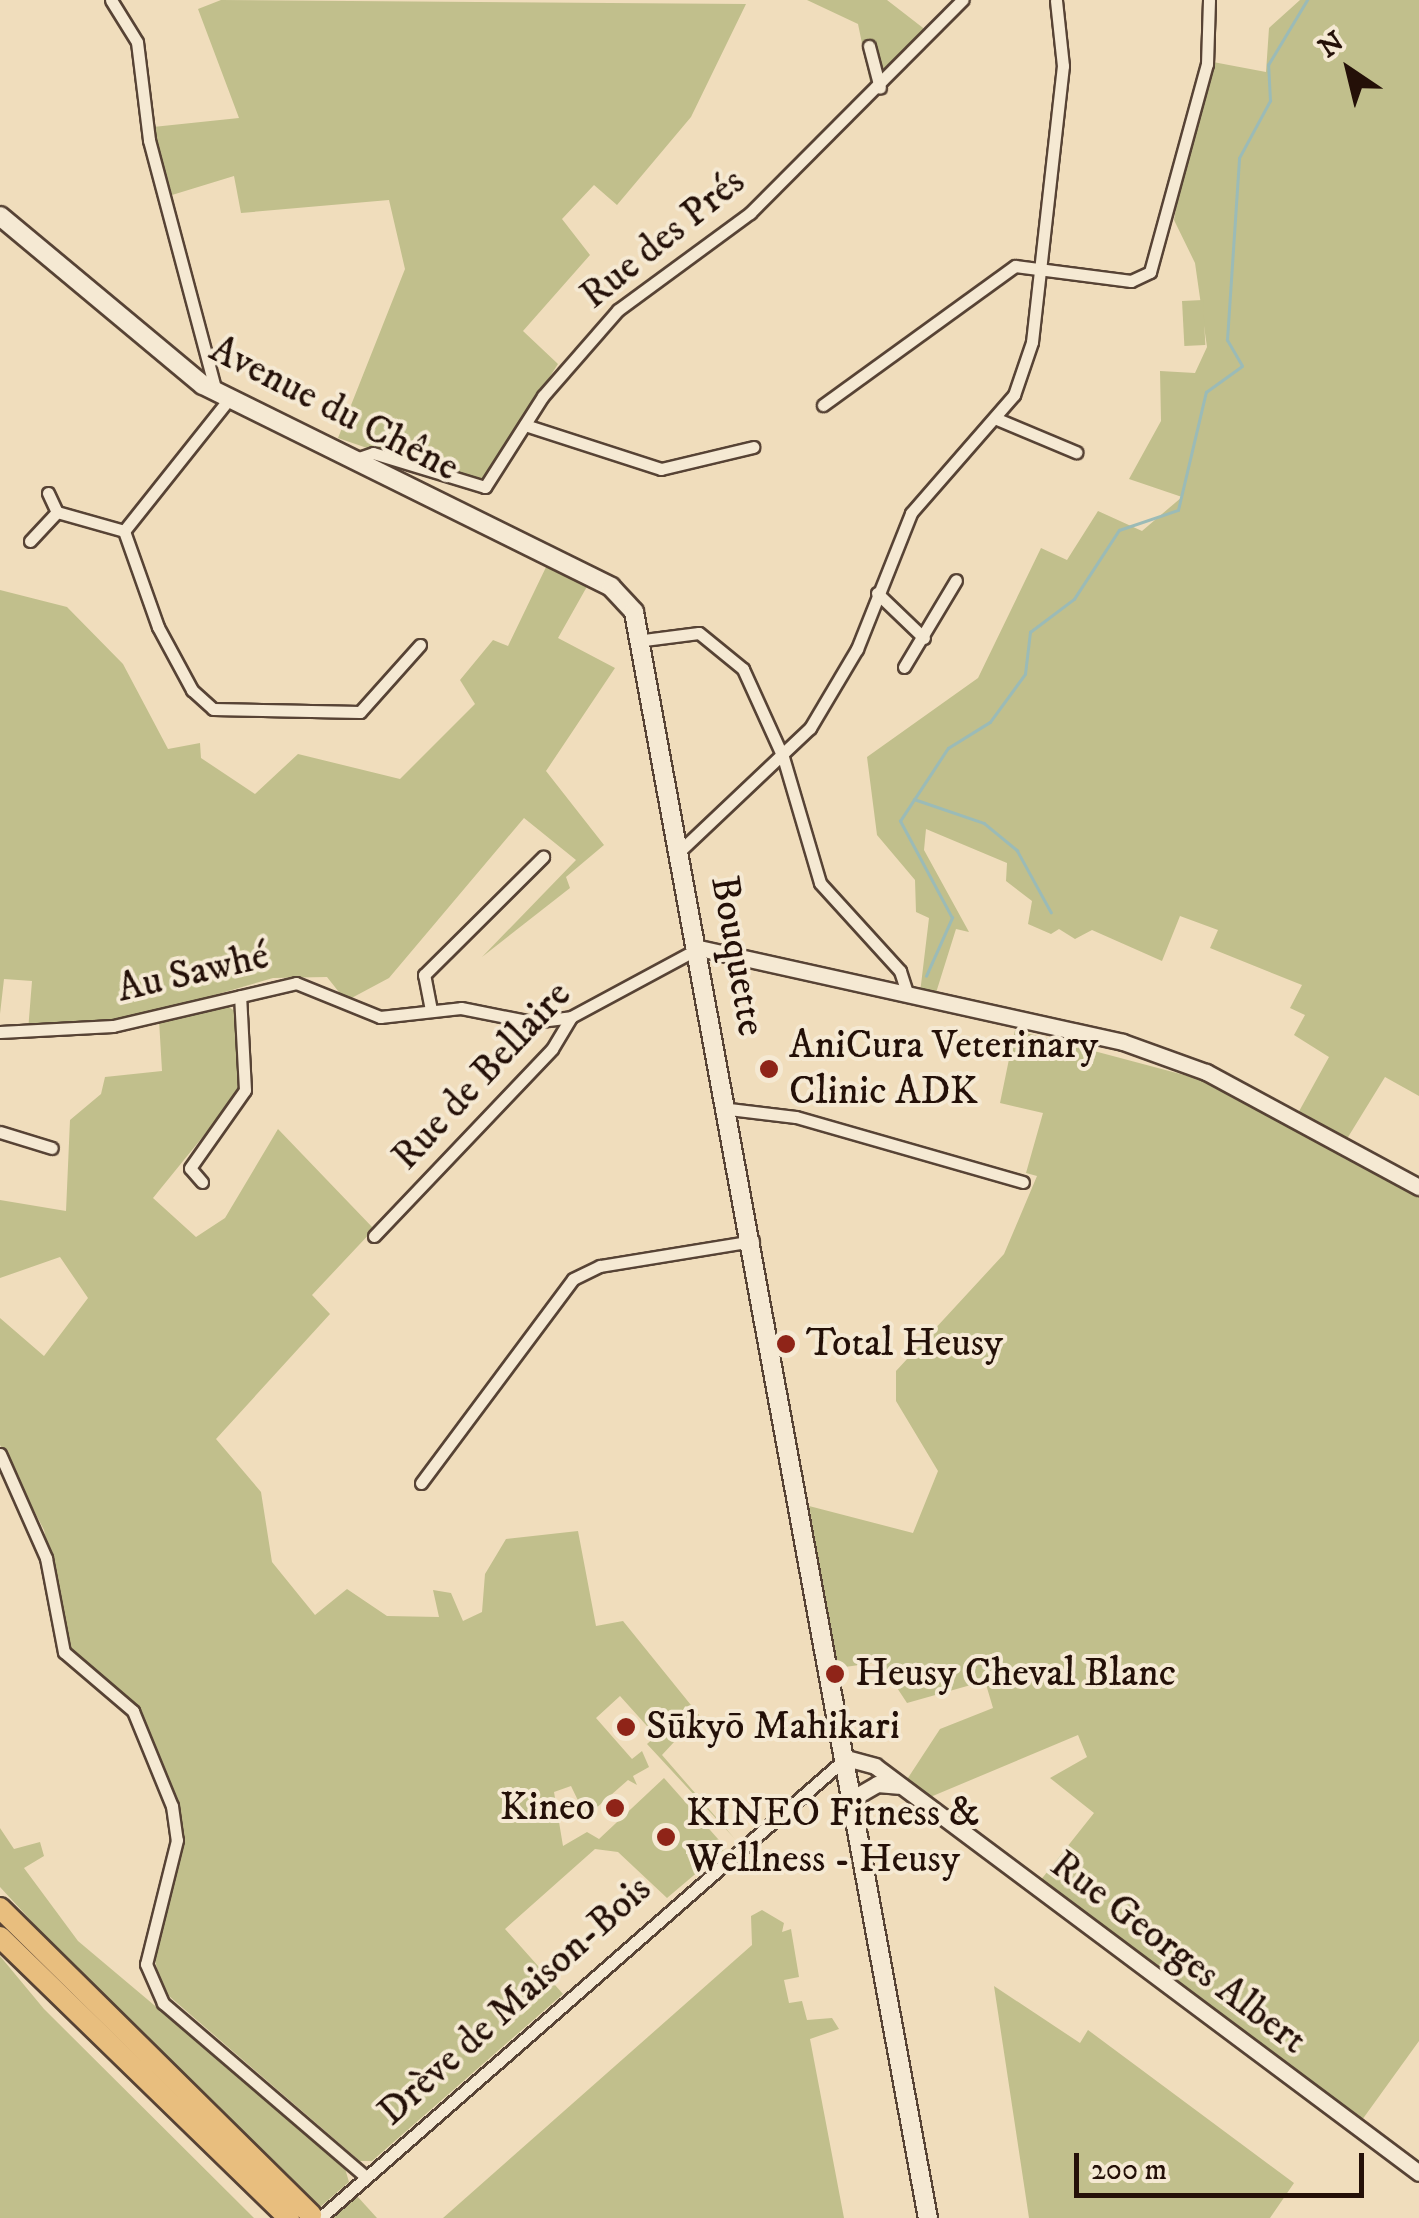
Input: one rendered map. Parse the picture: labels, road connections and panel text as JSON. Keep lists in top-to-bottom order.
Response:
{
  "streets": {
    "main road": ["Avenue du Chêne", "Bouquette"],
    "street": [
      "Rue des Prés",
      "Au Sawhé",
      "Rue de Bellaire",
      "Rue Georges Albert",
      "Drève de Maison-Bois"
    ]
  },
  "crossings": [
    ["Rue des Prés", "Avenue du Chêne"],
    ["Avenue du Chêne", "Bouquette"],
    ["Bouquette", "Rue de Bellaire"],
    ["Bouquette", "Rue Georges Albert"],
    ["Bouquette", "Drève de Maison-Bois"],
    ["Au Sawhé", "Rue de Bellaire"],
    ["Rue Georges Albert", "Drève de Maison-Bois"]
  ],
  "places": [
    "AniCura Veterinary Clinic ADK",
    "Total Heusy",
    "Heusy Cheval Blanc",
    "Sūkyō Mahikari",
    "Kineo",
    "KINEO Fitness & Wellness - Heusy"
  ],
  "scale_bar": "200 m",
  "north": "top left"
}
